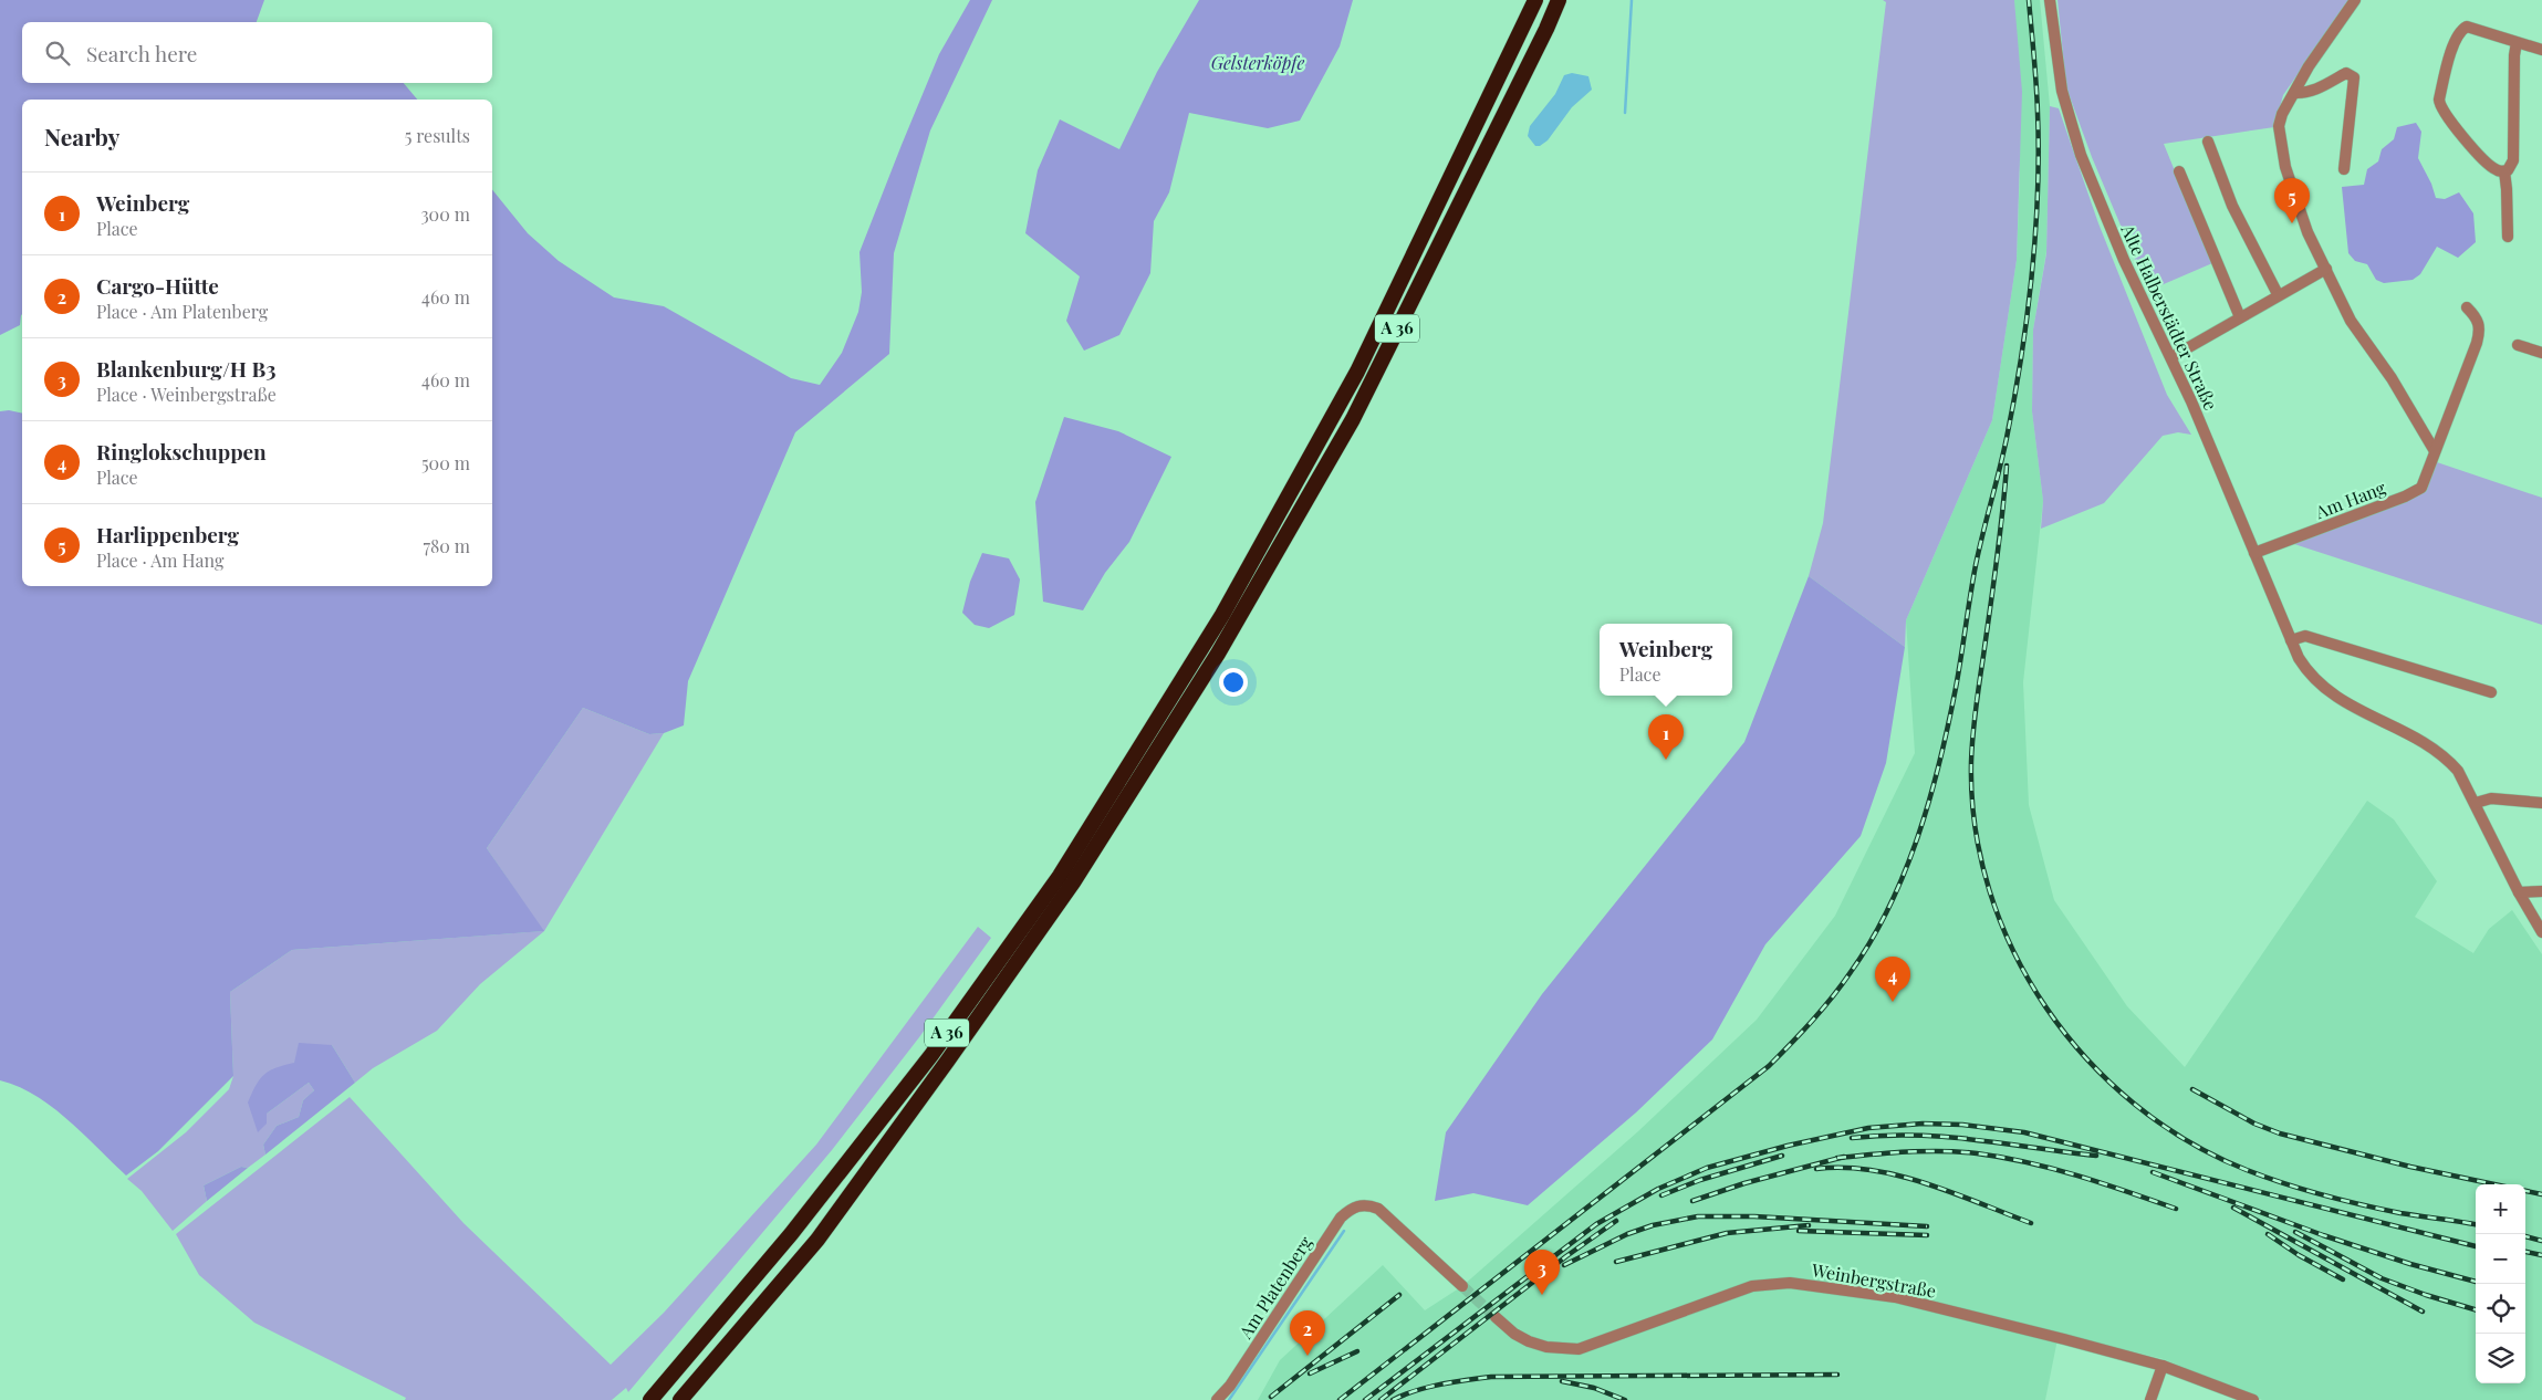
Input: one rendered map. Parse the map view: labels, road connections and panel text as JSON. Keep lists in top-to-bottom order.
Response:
{
  "streets": {
    "highway": ["A 36"],
    "street": [
      "Alte Halberstädter Straße",
      "Am Hang",
      "Weinbergstraße",
      "Am Platenberg"
    ]
  },
  "crossings": [
    ["Alte Halberstädter Straße", "Am Hang"]
  ],
  "parks": ["Gelsterköpfe"],
  "page": {
    "search": "Search here",
    "heading": ["Nearby", "5 results"],
    "list": [
      {
        "mark": "1",
        "name": "Weinberg",
        "note": "Place",
        "value": "300 m"
      },
      {
        "mark": "2",
        "name": "Cargo-Hütte",
        "note": "Place · Am Platenberg",
        "value": "460 m"
      },
      {
        "mark": "3",
        "name": "Blankenburg/H B3",
        "note": "Place · Weinbergstraße",
        "value": "460 m"
      },
      {
        "mark": "4",
        "name": "Ringlokschuppen",
        "note": "Place",
        "value": "500 m"
      },
      {
        "mark": "5",
        "name": "Harlippenberg",
        "note": "Place · Am Hang",
        "value": "780 m"
      }
    ],
    "pins": [
      "5",
      "1",
      "4",
      "3",
      "2"
    ],
    "popup": ["Weinberg", "Place"],
    "map_buttons": ["+", "−"]
  }
}
